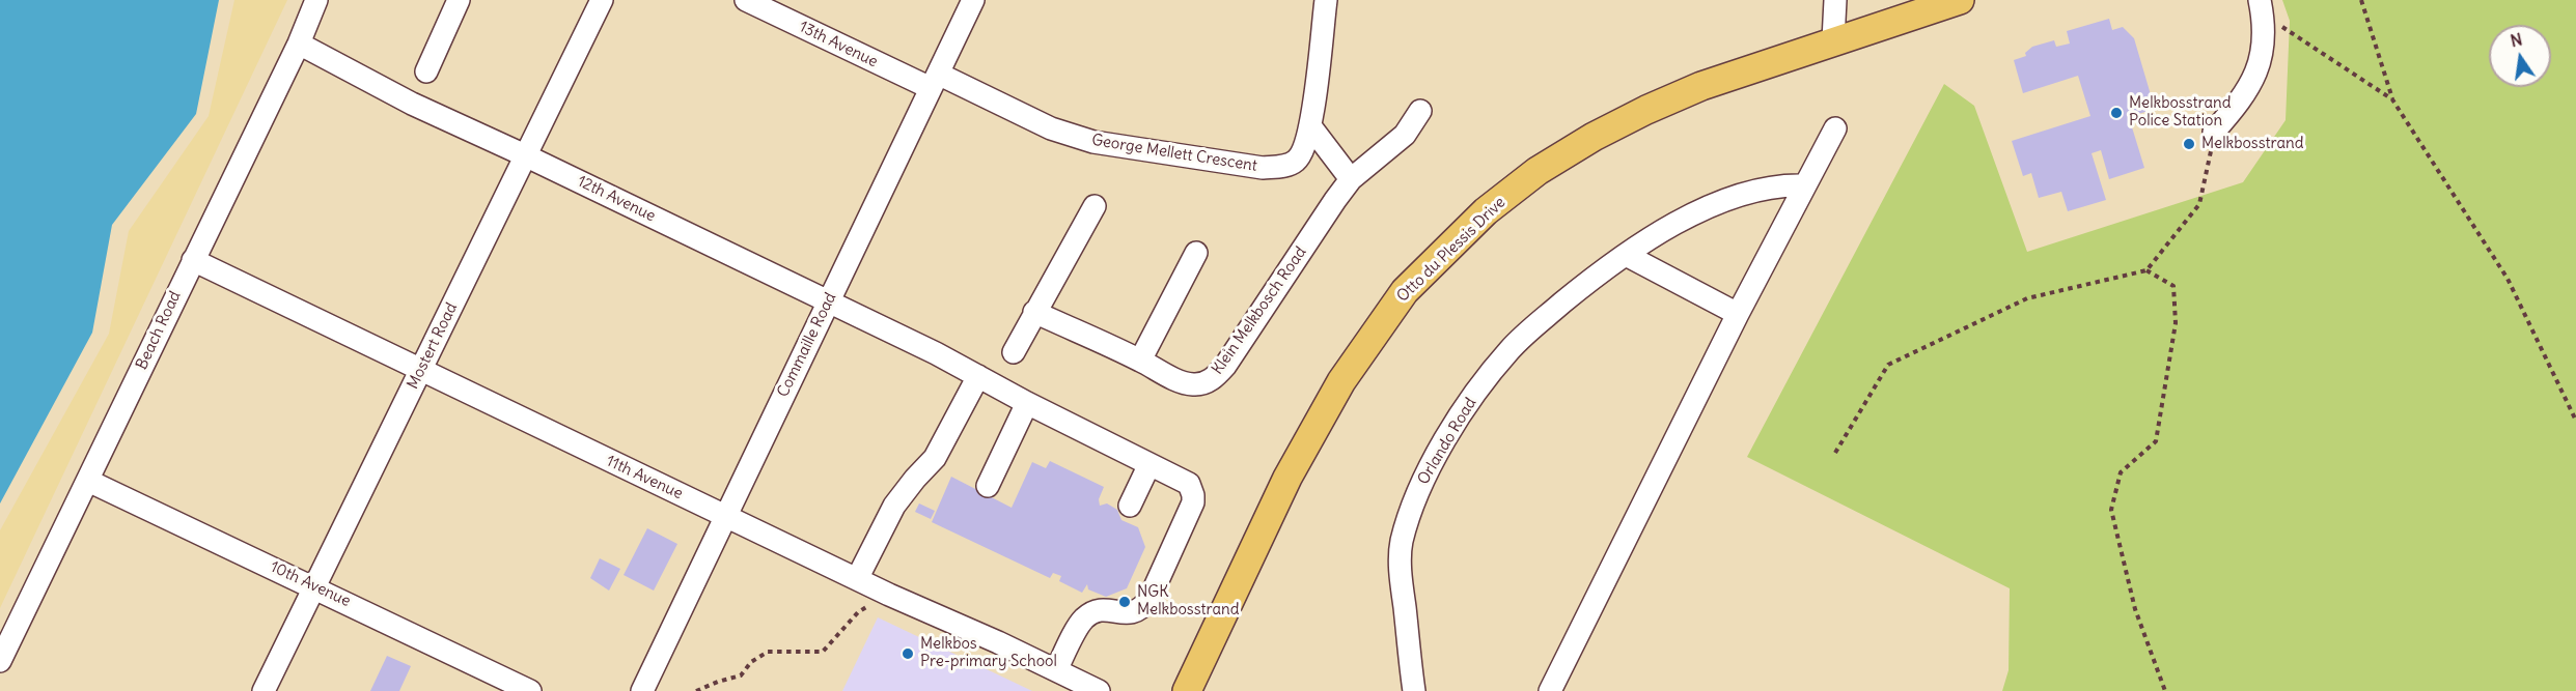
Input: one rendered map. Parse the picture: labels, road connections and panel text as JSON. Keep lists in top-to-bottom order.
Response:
{
  "streets": {
    "main road": ["Otto du Plessis Drive"],
    "street": [
      "13th Avenue",
      "George Mellett Crescent",
      "12th Avenue",
      "Klein Melkbosch Road",
      "Beach Road",
      "Commaille Road",
      "Mostert Road",
      "Orlando Road",
      "11th Avenue",
      "10th Avenue"
    ]
  },
  "crossings": [
    ["13th Avenue", "George Mellett Crescent"],
    ["13th Avenue", "Commaille Road"],
    ["George Mellett Crescent", "Commaille Road"],
    ["12th Avenue", "Beach Road"],
    ["12th Avenue", "Commaille Road"],
    ["12th Avenue", "Mostert Road"],
    ["12th Avenue", "11th Avenue"],
    ["Beach Road", "11th Avenue"],
    ["Beach Road", "10th Avenue"],
    ["Commaille Road", "11th Avenue"],
    ["Mostert Road", "11th Avenue"],
    ["Mostert Road", "10th Avenue"]
  ],
  "places": [
    "Melkbosstrand Police Station",
    "Melkbosstrand",
    "NGK Melkbosstrand",
    "Melkbos Pre-primary School"
  ],
  "north": "top"
}
